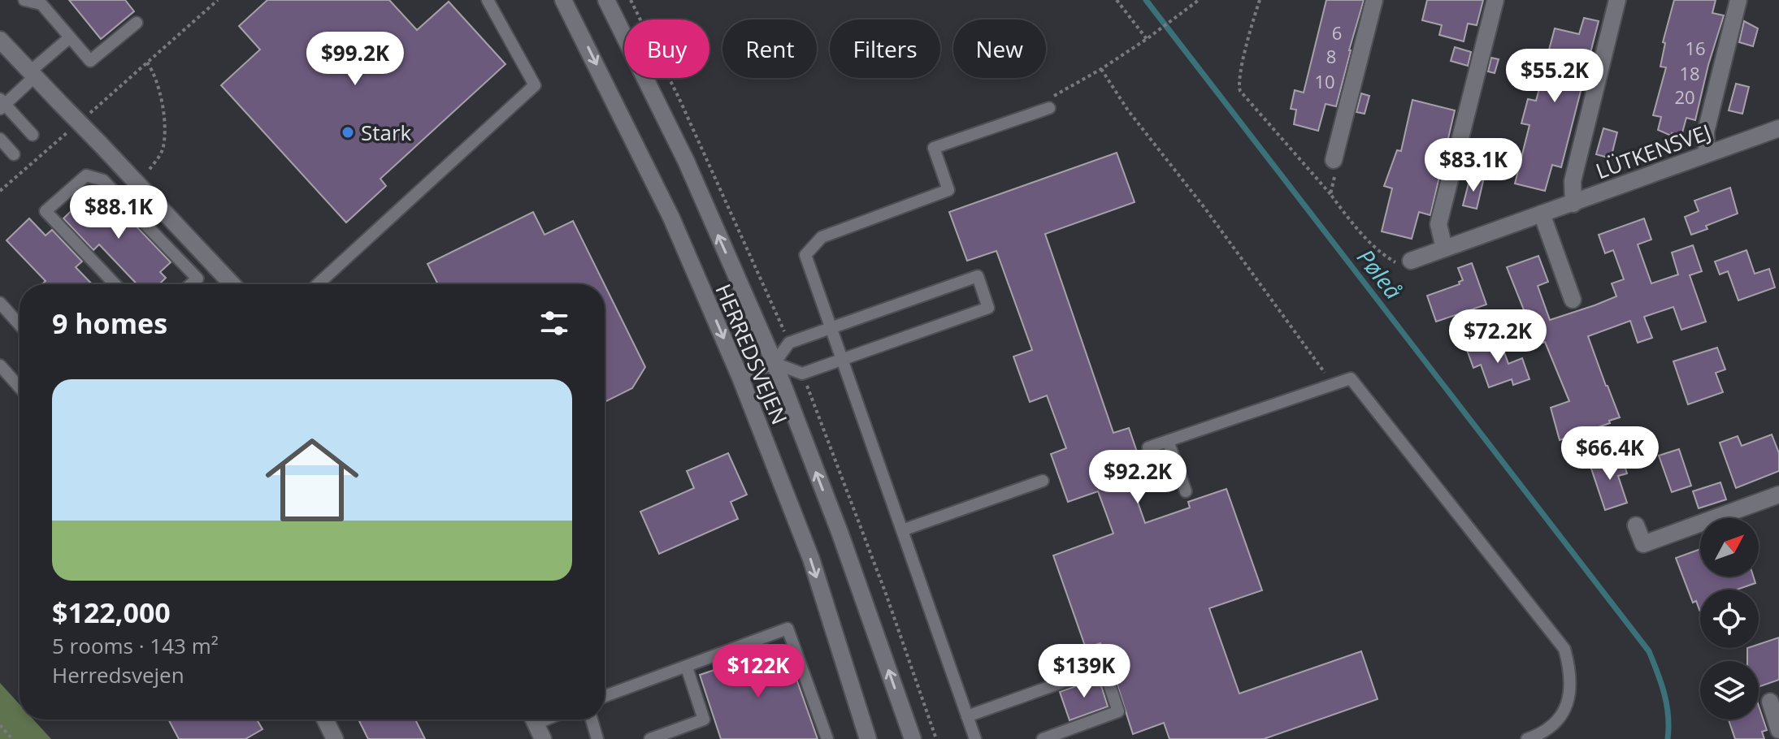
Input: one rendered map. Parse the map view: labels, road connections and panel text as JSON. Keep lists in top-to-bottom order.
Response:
{
  "streets": {
    "street": ["LÜTKENSVEJ", "HERREDSVEJEN"]
  },
  "water": ["Pøleå"],
  "places": ["Stark"],
  "house_numbers": [
    "6",
    "16",
    "8",
    "18",
    "10",
    "20"
  ],
  "north": "top right",
  "page": {
    "chip": [
      "Buy",
      "Rent",
      "Filters",
      "New"
    ],
    "price": [
      "$99.2K",
      "$55.2K",
      "$83.1K",
      "$88.1K",
      "$72.2K",
      "$66.4K",
      "$92.2K",
      "$122K",
      "$139K"
    ],
    "heading": "9 homes",
    "list": [
      {
        "name": "$122,000",
        "note": "5 rooms · 143 m² · Herredsvejen"
      }
    ]
  }
}
